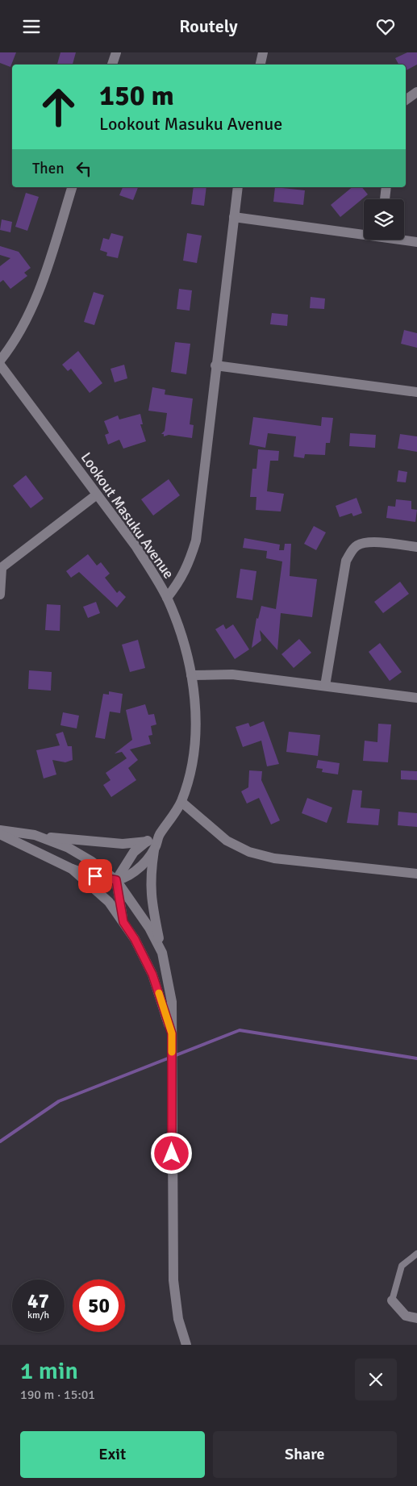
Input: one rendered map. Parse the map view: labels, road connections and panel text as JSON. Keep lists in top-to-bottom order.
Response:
{
  "streets": {
    "street": ["Lookout Masuku Avenue"]
  },
  "page": {
    "header": "Routely",
    "turn": ["150 m", "Lookout Masuku Avenue"],
    "then": "Then",
    "speed": "47 km/h",
    "limit": "50",
    "heading": ["1 min", "190 m · 15:01"],
    "buttons": ["Exit", "Share"]
  }
}
